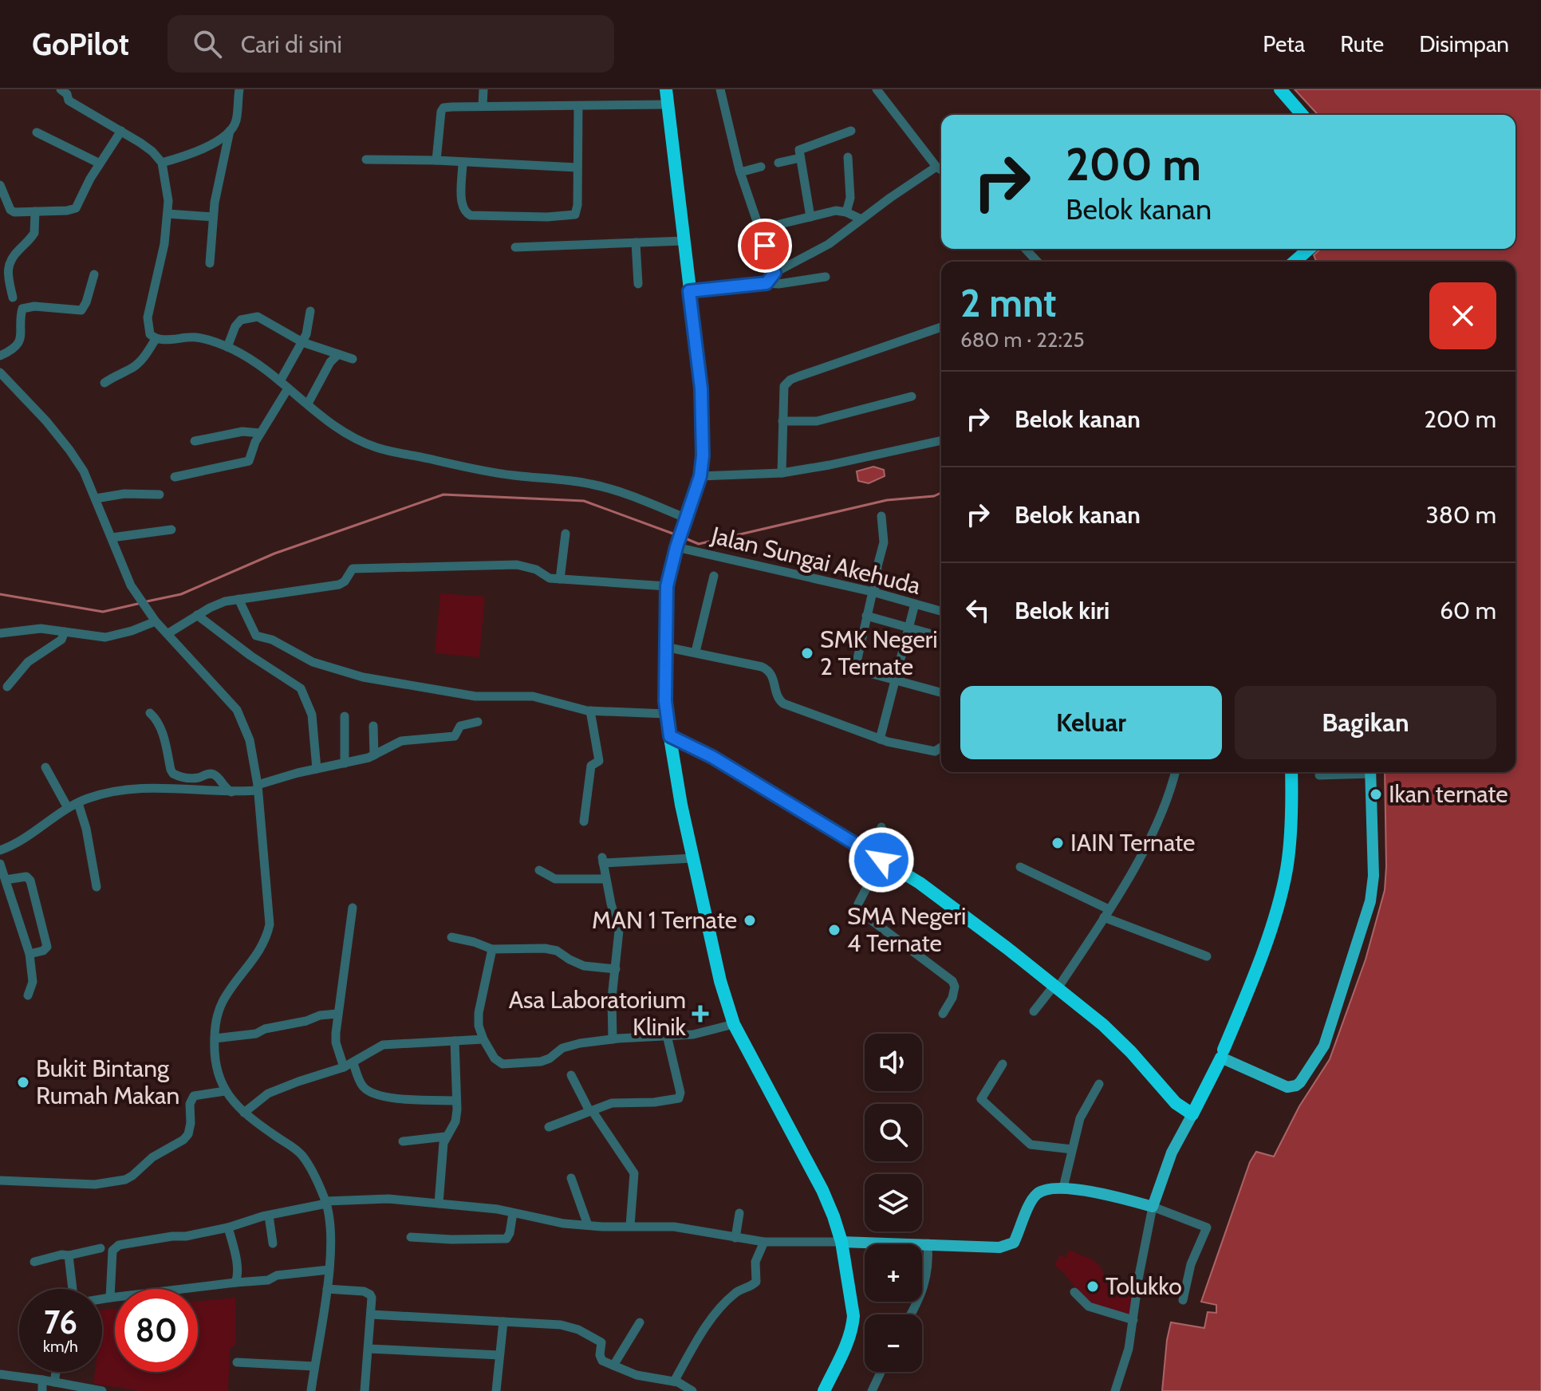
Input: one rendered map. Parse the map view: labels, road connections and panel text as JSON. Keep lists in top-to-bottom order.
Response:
{
  "streets": {
    "street": ["Jalan Sungai Akehuda"]
  },
  "places": {
    "other": [
      "SMK Negeri 2 Ternate",
      "Ikan ternate",
      "IAIN Ternate",
      "MAN 1 Ternate",
      "SMA Negeri 4 Ternate",
      "Bukit Bintang Rumah Makan",
      "Tolukko"
    ],
    "health": ["Asa Laboratorium Klinik"]
  },
  "page": {
    "header": "GoPilot",
    "search": "Cari di sini",
    "nav": ["Peta", "Rute", "Disimpan"],
    "turn": ["200 m", "Belok kanan"],
    "heading": ["2 mnt", "680 m · 22:25"],
    "list": [
      {
        "name": "Belok kanan",
        "value": "200 m"
      },
      {
        "name": "Belok kanan",
        "value": "380 m"
      },
      {
        "name": "Belok kiri",
        "value": "60 m"
      }
    ],
    "buttons": ["Keluar", "Bagikan"],
    "map_buttons": ["+", "−"],
    "speed": "76 km/h",
    "limit": "80"
  }
}
